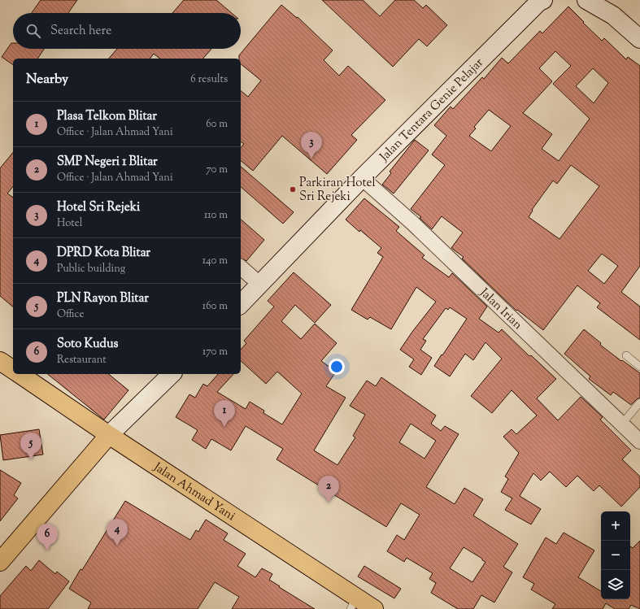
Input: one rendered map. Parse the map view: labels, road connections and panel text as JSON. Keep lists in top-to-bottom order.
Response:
{
  "streets": {
    "main road": ["Jalan Tentara Genie Pelajar", "Jalan Ahmad Yani"],
    "street": ["Jalan Irian"]
  },
  "crossings": [
    ["Jalan Tentara Genie Pelajar", "Jalan Irian"]
  ],
  "places": ["Parkiran Hotel Sri Rejeki"],
  "page": {
    "search": "Search here",
    "heading": ["Nearby", "6 results"],
    "list": [
      {
        "mark": "1",
        "name": "Plasa Telkom Blitar",
        "note": "Office · Jalan Ahmad Yani",
        "value": "60 m"
      },
      {
        "mark": "2",
        "name": "SMP Negeri 1 Blitar",
        "note": "Office · Jalan Ahmad Yani",
        "value": "70 m"
      },
      {
        "mark": "3",
        "name": "Hotel Sri Rejeki",
        "note": "Hotel",
        "value": "110 m"
      },
      {
        "mark": "4",
        "name": "DPRD Kota Blitar",
        "note": "Public building",
        "value": "140 m"
      },
      {
        "mark": "5",
        "name": "PLN Rayon Blitar",
        "note": "Office",
        "value": "160 m"
      },
      {
        "mark": "6",
        "name": "Soto Kudus",
        "note": "Restaurant",
        "value": "170 m"
      }
    ],
    "pins": [
      "3",
      "1",
      "5",
      "2",
      "4",
      "6"
    ],
    "map_buttons": ["+", "−"]
  }
}
